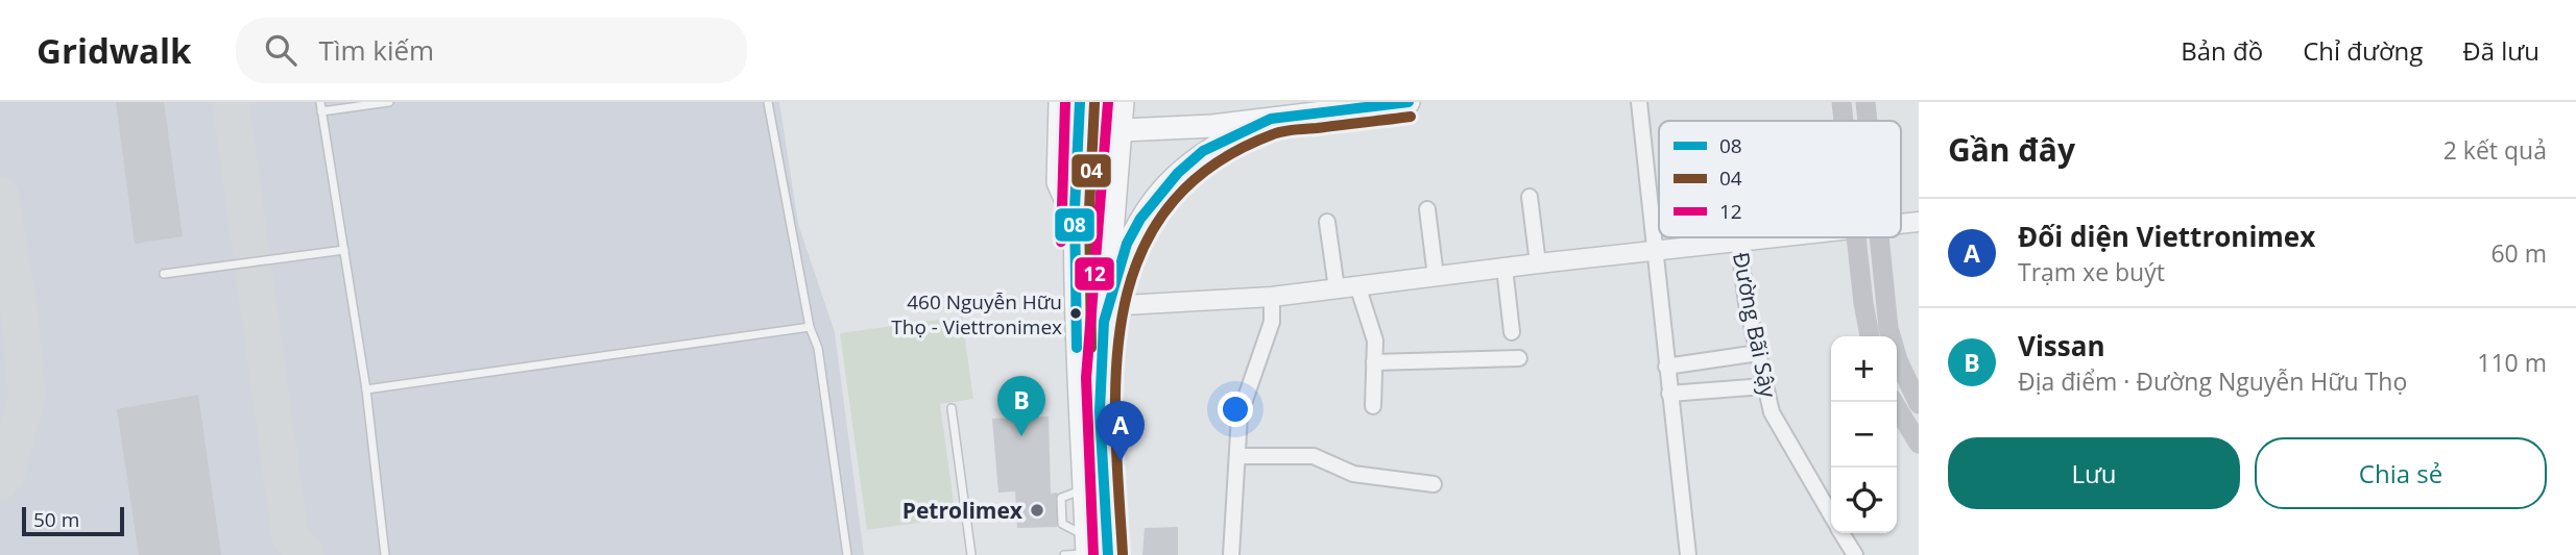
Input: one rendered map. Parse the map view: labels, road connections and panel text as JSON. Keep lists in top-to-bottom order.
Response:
{
  "streets": {
    "street": ["Đường Bãi Sậy"]
  },
  "places": ["460 Nguyễn Hữu Thọ - Viettronimex", "Petrolimex"],
  "lines": ["transit line 08", "transit line 12", "transit line 04"],
  "legend": ["08", "04", "12"],
  "scale_bar": "50 m",
  "page": {
    "header": "Gridwalk",
    "search": "Tìm kiếm",
    "nav": ["Bản đồ", "Chỉ đường", "Đã lưu"],
    "heading": ["Gần đây", "2 kết quả"],
    "list": [
      {
        "mark": "A",
        "name": "Đối diện Viettronimex",
        "note": "Trạm xe buýt",
        "value": "60 m"
      },
      {
        "mark": "B",
        "name": "Vissan",
        "note": "Địa điểm · Đường Nguyễn Hữu Thọ",
        "value": "110 m"
      }
    ],
    "map_buttons": ["+", "−"],
    "pins": ["B", "A"],
    "buttons": ["Lưu", "Chia sẻ"],
    "scale": "50 m"
  }
}
